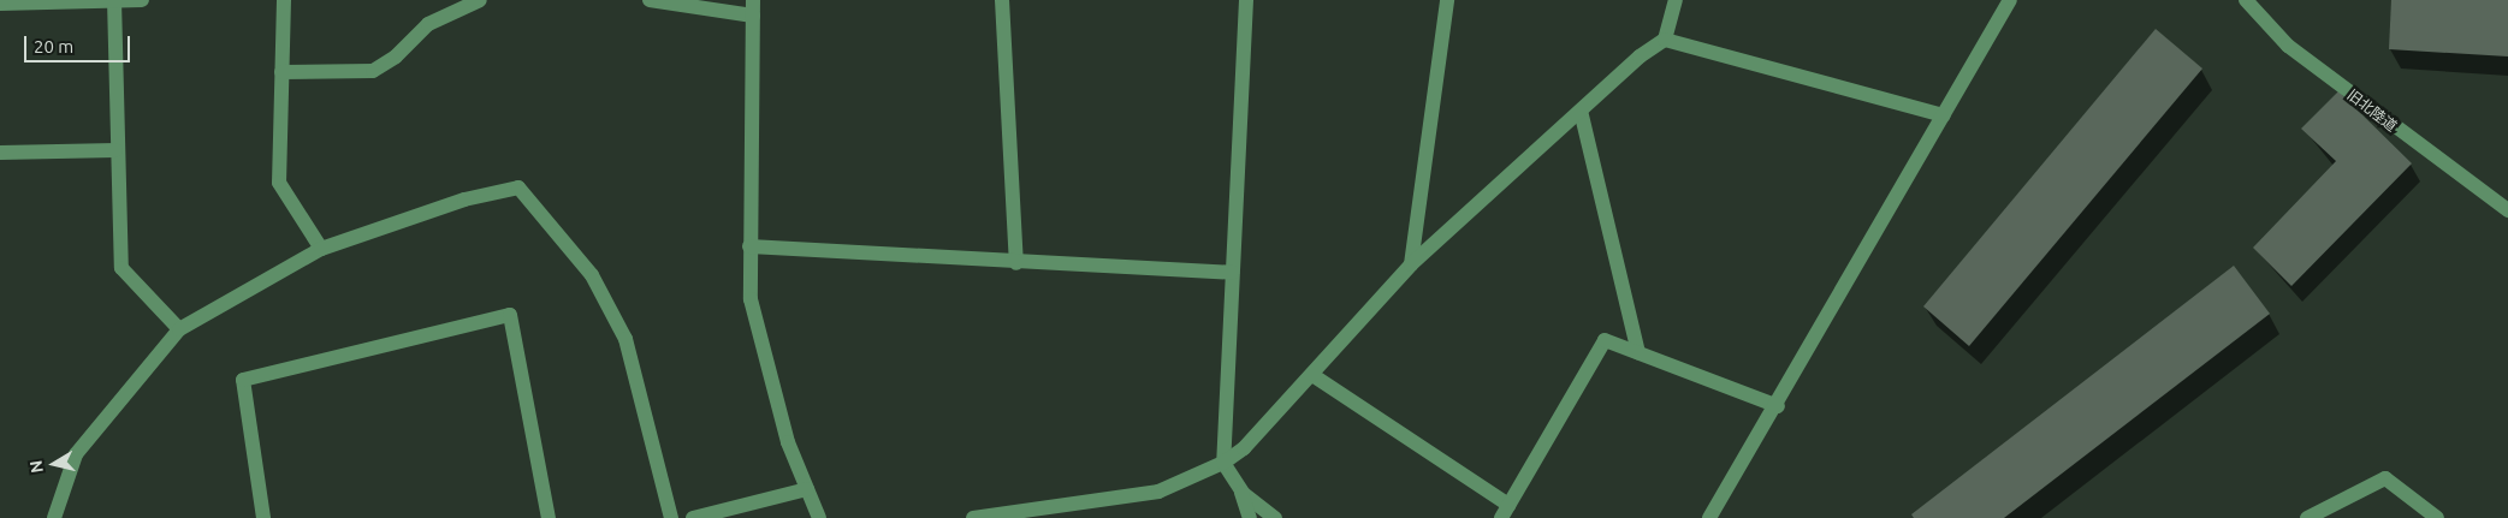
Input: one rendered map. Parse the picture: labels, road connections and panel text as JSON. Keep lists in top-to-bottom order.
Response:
{
  "streets": {
    "street": ["旧北陸道"]
  },
  "scale_bar": "20 m",
  "north": "left"
}
